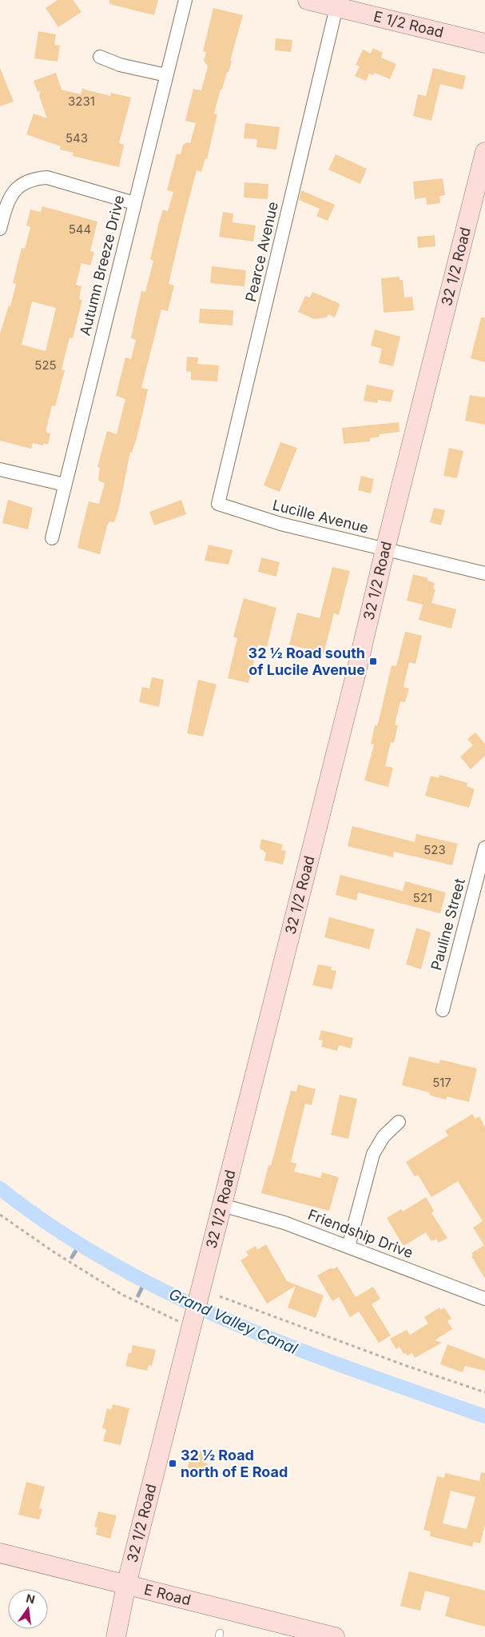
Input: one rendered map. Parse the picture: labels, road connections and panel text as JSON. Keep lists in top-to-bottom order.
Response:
{
  "streets": {
    "street": [
      "E 1/2 Road",
      "Pearce Avenue",
      "Autumn Breeze Drive",
      "32 1/2 Road",
      "Lucille Avenue",
      "Pauline Street",
      "Friendship Drive",
      "E Road"
    ]
  },
  "crossings": [
    ["E 1/2 Road", "Pearce Avenue"],
    ["Pearce Avenue", "Lucille Avenue"],
    ["32 1/2 Road", "Lucille Avenue"],
    ["32 1/2 Road", "Friendship Drive"],
    ["32 1/2 Road", "E Road"]
  ],
  "water": ["Grand Valley Canal"],
  "places": {
    "transit": ["32 ½ Road south of Lucile Avenue", "32 ½ Road north of E Road"]
  },
  "house_numbers": [
    "3231",
    "543",
    "544",
    "525",
    "523",
    "521",
    "517"
  ],
  "north": "top"
}
